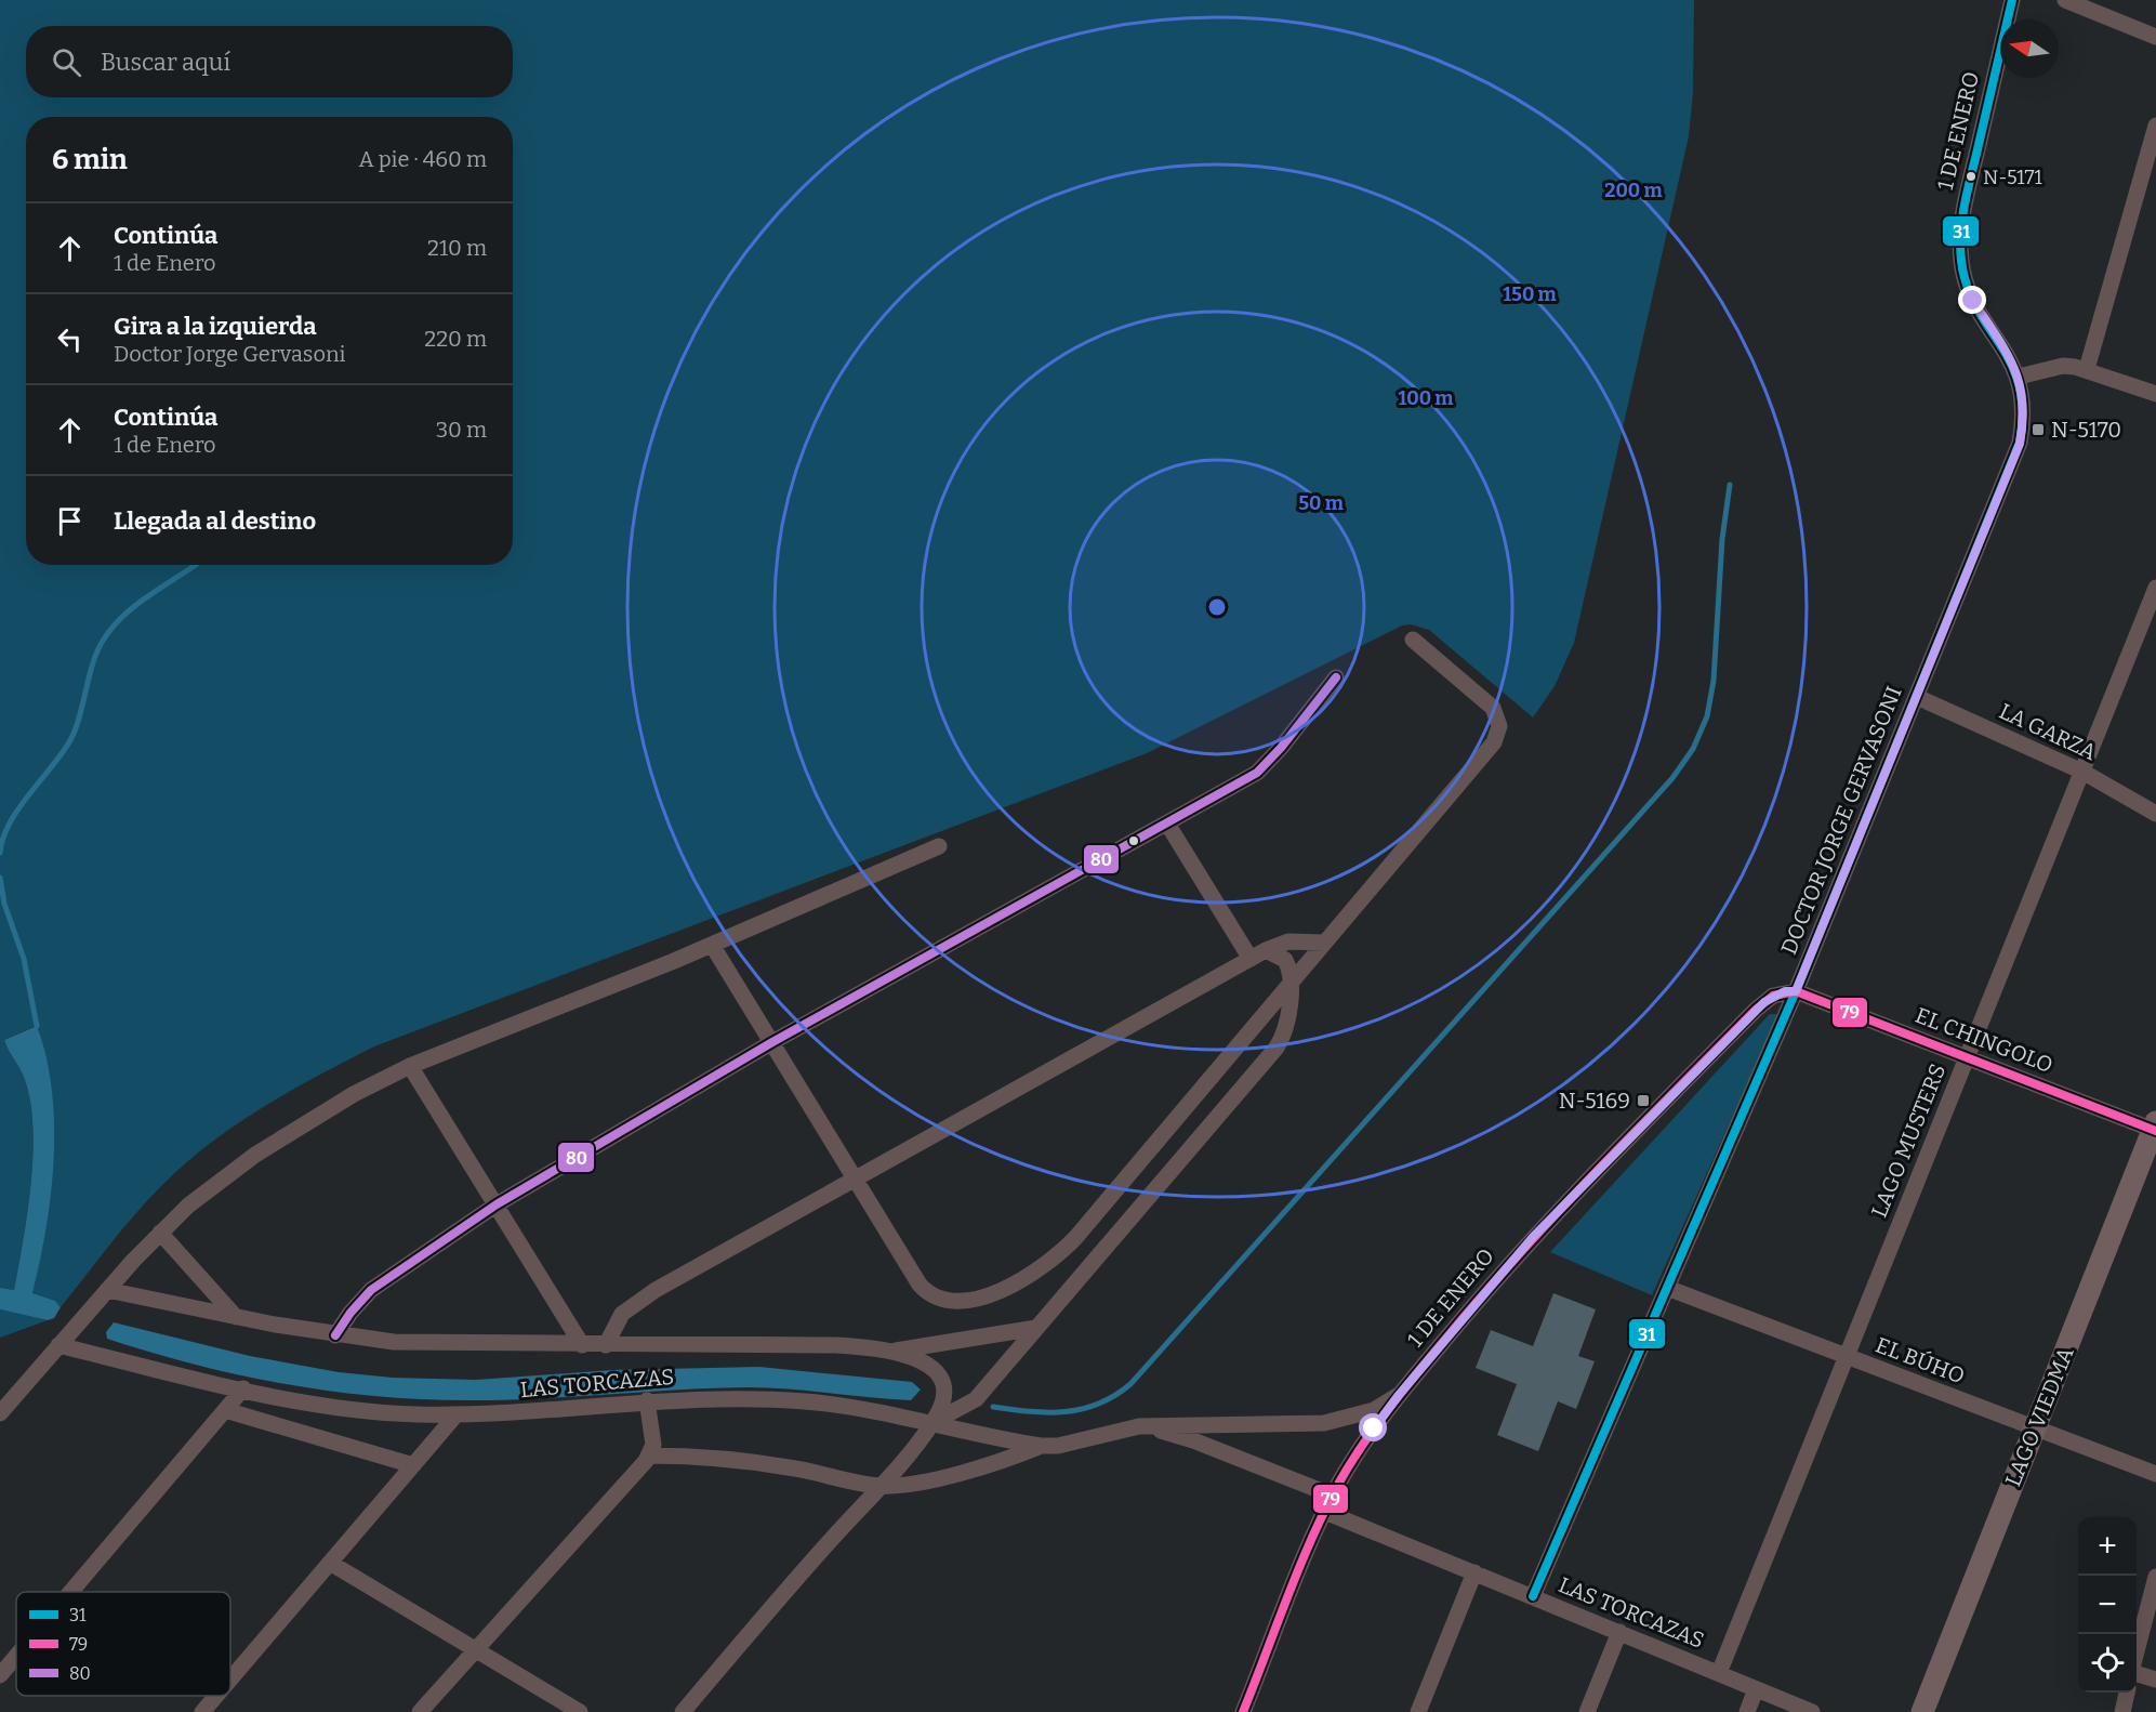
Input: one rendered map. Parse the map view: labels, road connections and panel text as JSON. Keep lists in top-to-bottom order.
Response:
{
  "streets": {
    "main road": ["LAGO VIEDMA"],
    "street": [
      "1 DE ENERO",
      "LA GARZA",
      "DOCTOR JORGE GERVASONI",
      "EL CHINGOLO",
      "LAGO MUSTERS",
      "EL BÚHO",
      "LAS TORCAZAS"
    ]
  },
  "crossings": [
    ["1 DE ENERO", "DOCTOR JORGE GERVASONI"],
    ["1 DE ENERO", "EL CHINGOLO"],
    ["1 DE ENERO", "LAS TORCAZAS"],
    ["LA GARZA", "DOCTOR JORGE GERVASONI"],
    ["LA GARZA", "LAGO MUSTERS"],
    ["DOCTOR JORGE GERVASONI", "EL CHINGOLO"],
    ["DOCTOR JORGE GERVASONI", "EL BÚHO"],
    ["DOCTOR JORGE GERVASONI", "LAS TORCAZAS"],
    ["EL CHINGOLO", "LAGO MUSTERS"],
    ["EL CHINGOLO", "LAGO VIEDMA"],
    ["LAGO MUSTERS", "EL BÚHO"],
    ["LAGO MUSTERS", "LAS TORCAZAS"],
    ["EL BÚHO", "LAGO VIEDMA"]
  ],
  "places": {
    "other": ["N-5171"],
    "transit": ["N-5170", "N-5169"]
  },
  "lines": ["transit line 31", "transit line 80", "transit line 79"],
  "legend": ["31", "79", "80"],
  "north": "left",
  "page": {
    "search": "Buscar aquí",
    "heading": ["6 min", "A pie · 460 m"],
    "list": [
      ["Continúa", "1 de Enero", "210 m"],
      ["Gira a la izquierda", "Doctor Jorge Gervasoni", "220 m"],
      ["Continúa", "1 de Enero", "30 m"],
      "Llegada al destino"
    ],
    "map_buttons": ["+", "−"]
  },
  "rings": [
    "200 m",
    "150 m",
    "100 m",
    "50 m"
  ]
}
